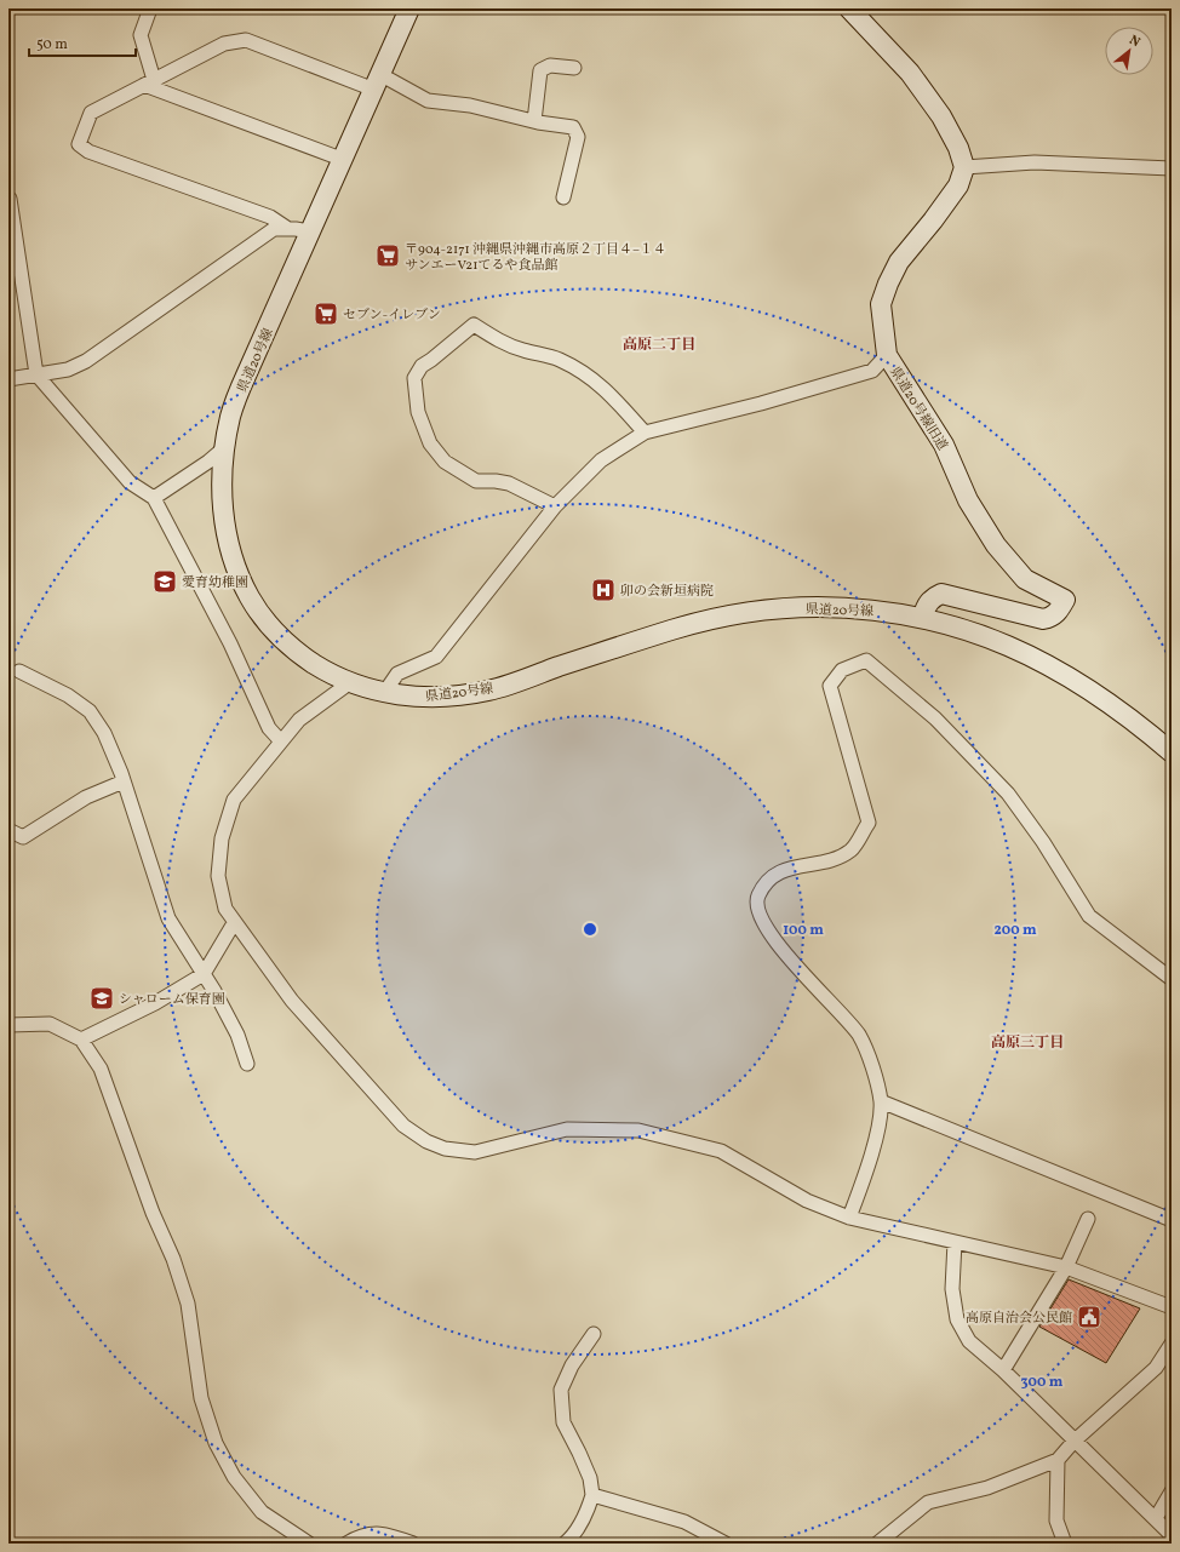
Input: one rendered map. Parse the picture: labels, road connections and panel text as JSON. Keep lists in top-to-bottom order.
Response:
{
  "streets": {
    "main road": ["県道20号線", "県道20号線旧道"]
  },
  "crossings": [
    ["県道20号線", "県道20号線旧道"]
  ],
  "districts": ["高原二丁目", "高原三丁目"],
  "places": {
    "supermarket": ["〒904-2171 沖縄県沖縄市高原２丁目４−１４ サンエーV21てるや食品館", "セブン-イレブン"],
    "school or university": ["愛育幼稚園", "シャローム保育園"],
    "hospital": ["卯の会新垣病院"],
    "public building": ["高原自治会公民館"]
  },
  "scale_bar": "50 m",
  "north": "top right",
  "rings": ["100 m", "200 m", "300 m"]
}
